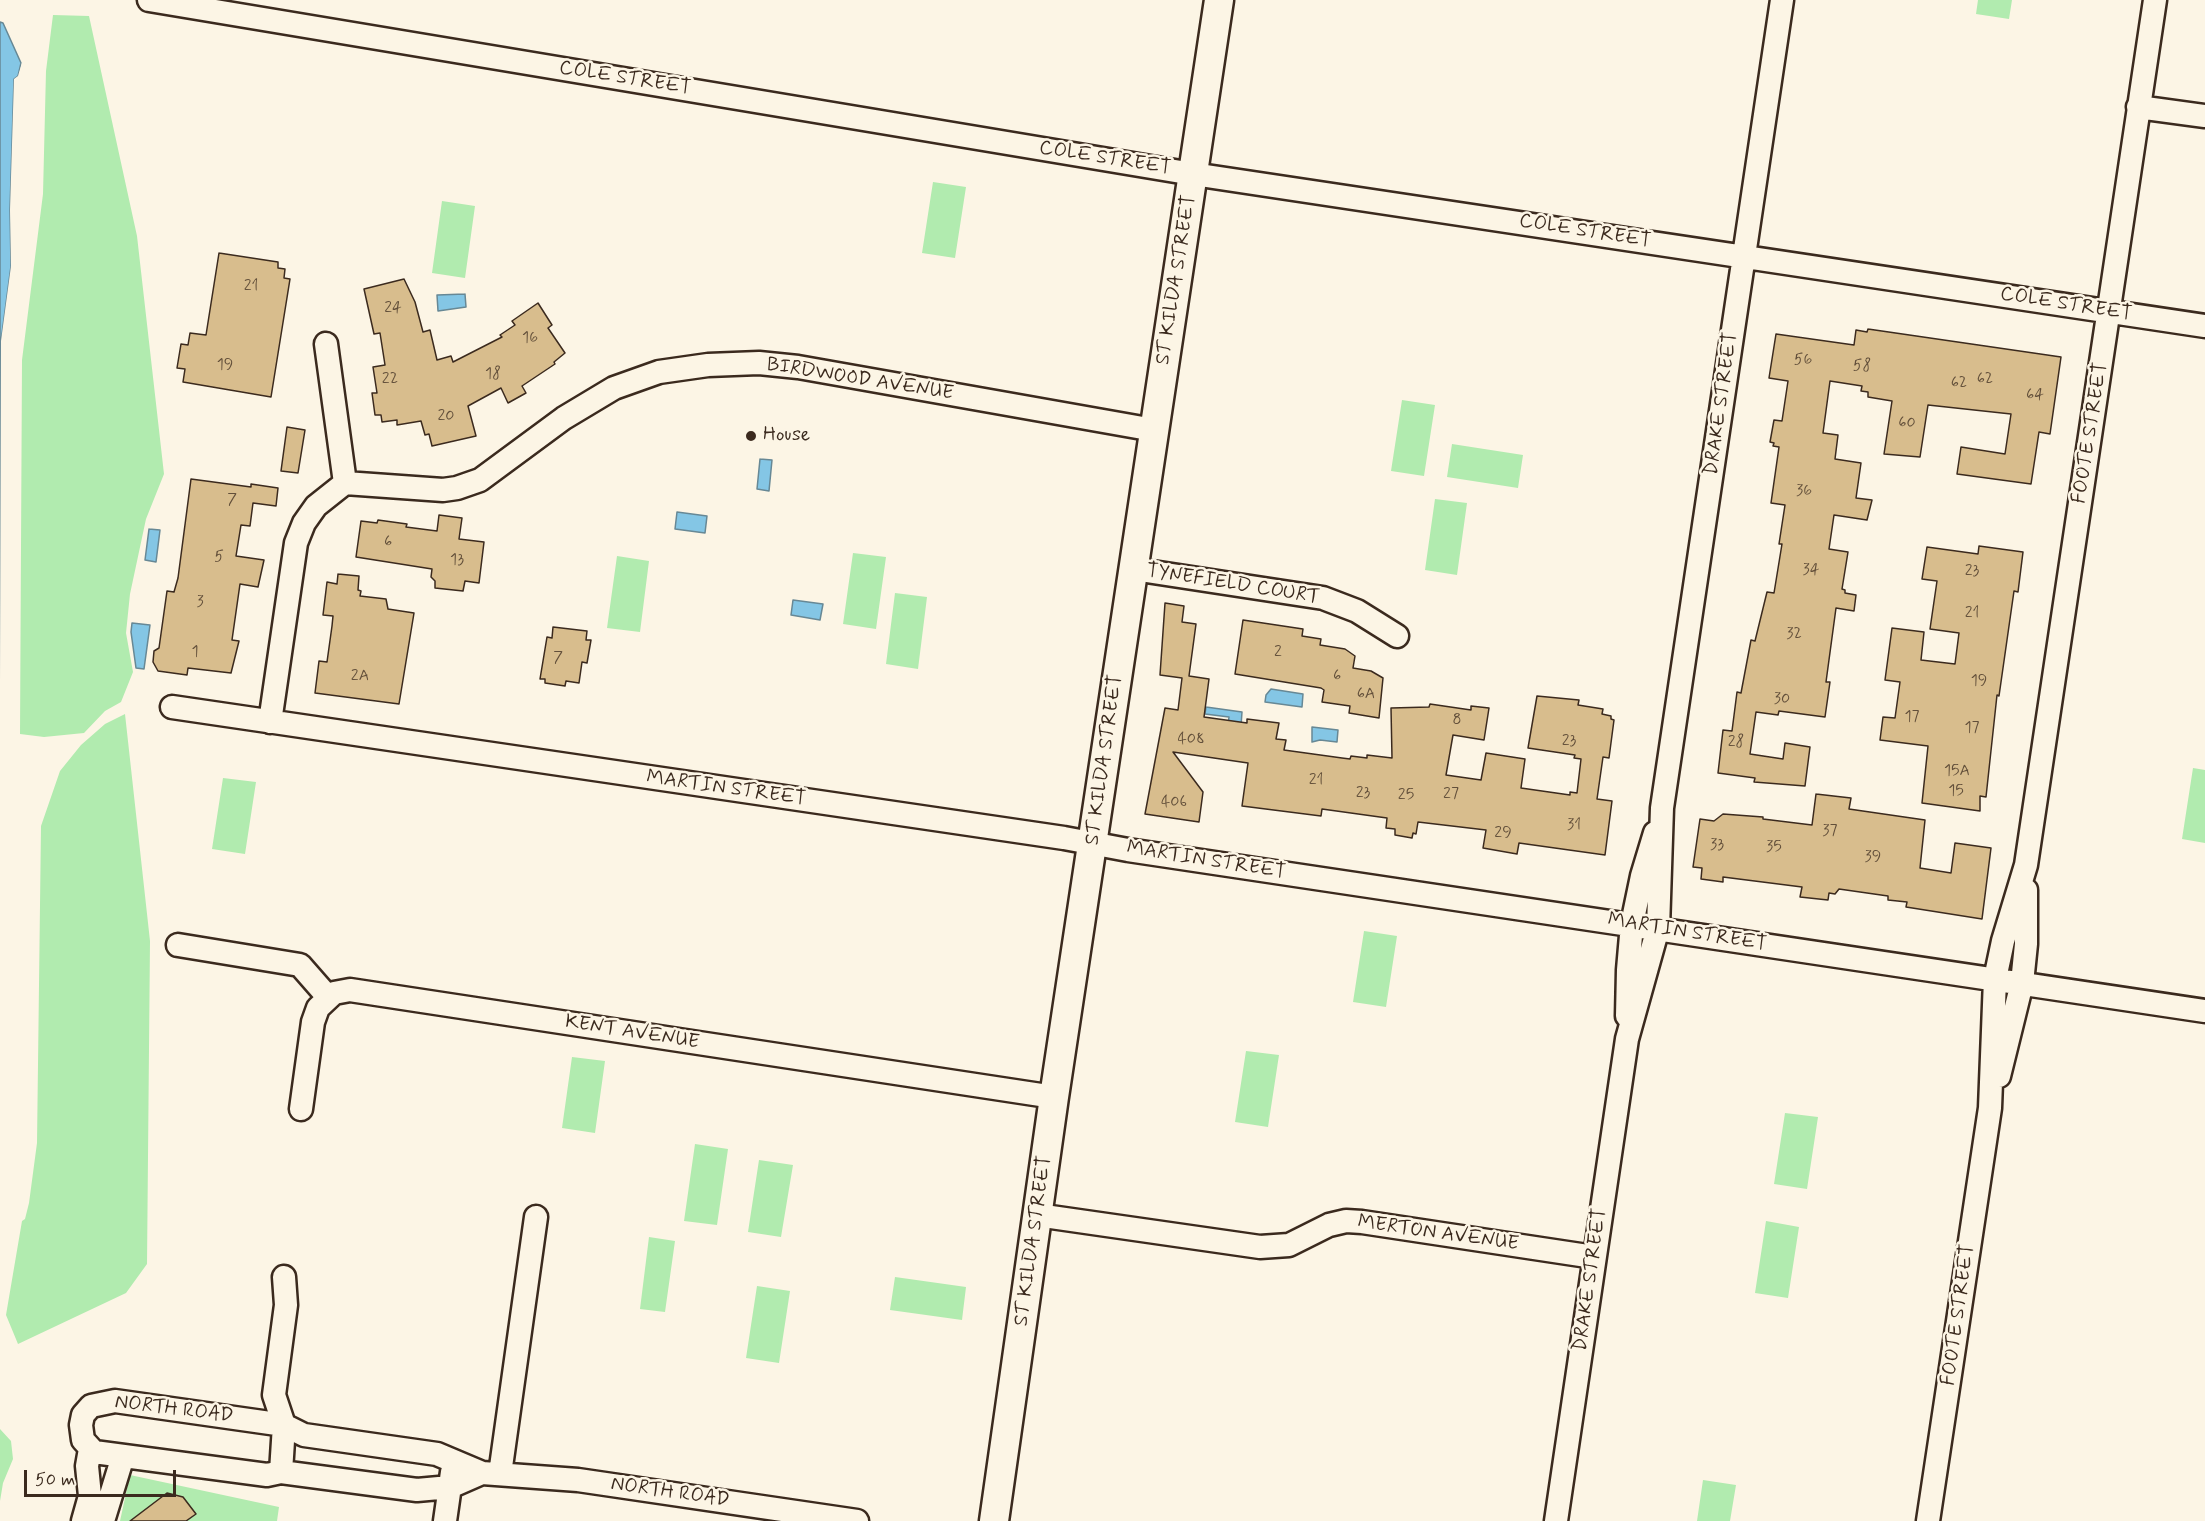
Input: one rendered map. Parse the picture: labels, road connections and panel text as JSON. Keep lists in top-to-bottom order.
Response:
{
  "streets": {
    "main road": ["ST KILDA STREET"],
    "street": [
      "COLE STREET",
      "BIRDWOOD AVENUE",
      "DRAKE STREET",
      "FOOTE STREET",
      "TYNEFIELD COURT",
      "MARTIN STREET",
      "KENT AVENUE",
      "MERTON AVENUE",
      "NORTH ROAD"
    ]
  },
  "crossings": [
    ["COLE STREET", "ST KILDA STREET"],
    ["COLE STREET", "DRAKE STREET"],
    ["COLE STREET", "FOOTE STREET"],
    ["ST KILDA STREET", "BIRDWOOD AVENUE"],
    ["ST KILDA STREET", "TYNEFIELD COURT"],
    ["ST KILDA STREET", "MARTIN STREET"],
    ["ST KILDA STREET", "KENT AVENUE"],
    ["ST KILDA STREET", "MERTON AVENUE"],
    ["DRAKE STREET", "MARTIN STREET"],
    ["DRAKE STREET", "MERTON AVENUE"],
    ["FOOTE STREET", "MARTIN STREET"]
  ],
  "places": ["House"],
  "house_numbers": [
    "21",
    "24",
    "16",
    "56",
    "19",
    "58",
    "18",
    "22",
    "62",
    "62",
    "64",
    "20",
    "60",
    "36",
    "7",
    "6",
    "5",
    "13",
    "34",
    "23",
    "3",
    "21",
    "32",
    "1",
    "2",
    "7",
    "2A",
    "6",
    "19",
    "6A",
    "30",
    "17",
    "8",
    "17",
    "408",
    "23",
    "28",
    "15A",
    "21",
    "15",
    "23",
    "27",
    "25",
    "406",
    "31",
    "37",
    "29",
    "33",
    "35",
    "39"
  ],
  "scale_bar": "50 m"
}
